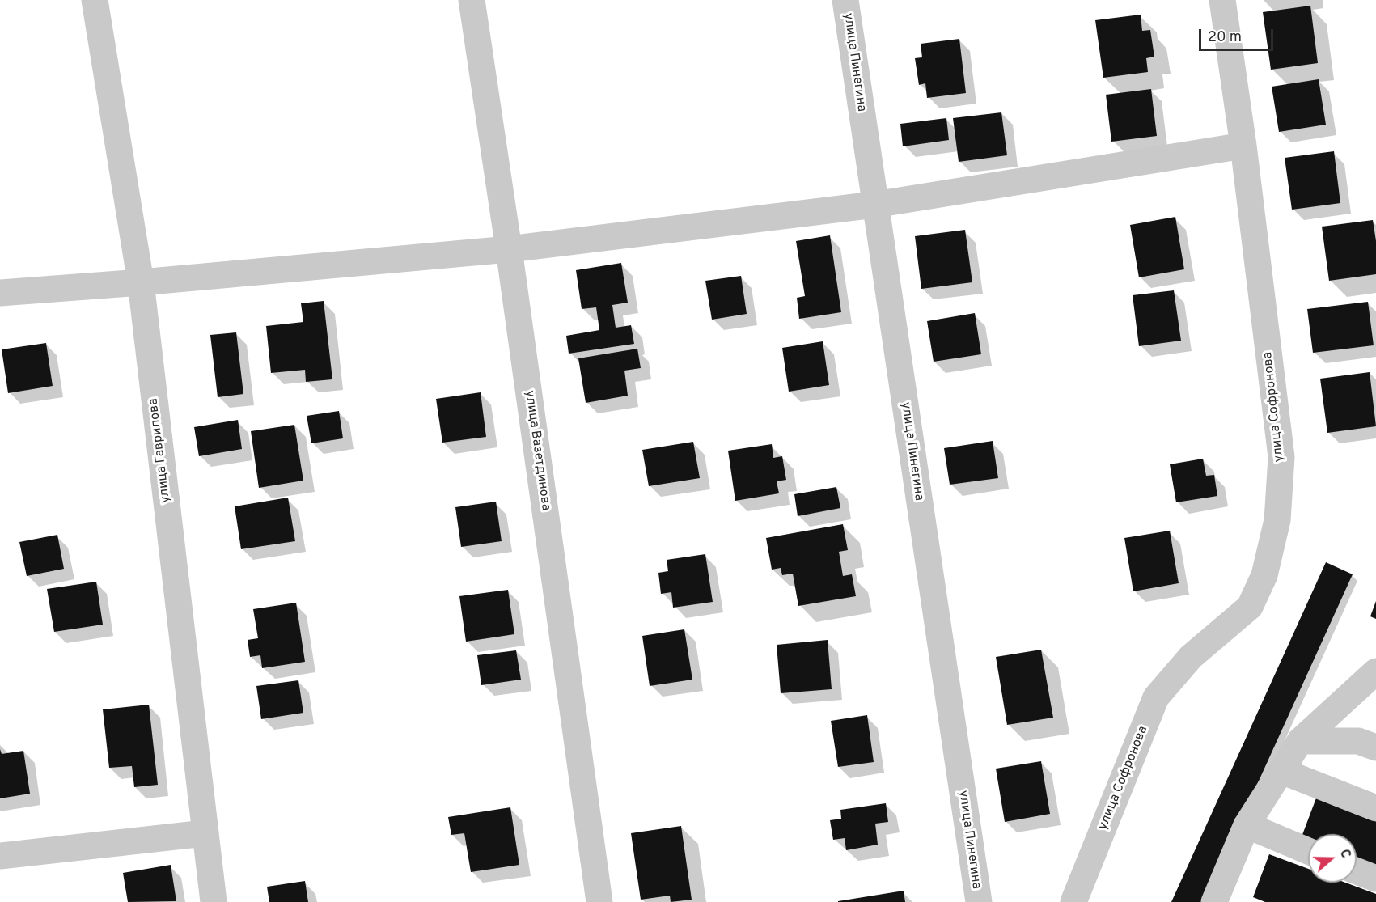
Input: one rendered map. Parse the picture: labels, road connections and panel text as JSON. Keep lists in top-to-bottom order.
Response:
{
  "streets": {
    "street": [
      "улица Пинегина",
      "улица Софронова",
      "улица Гаврилова",
      "улица Вазетдинова"
    ]
  },
  "scale_bar": "20 m",
  "north": "right"
}
